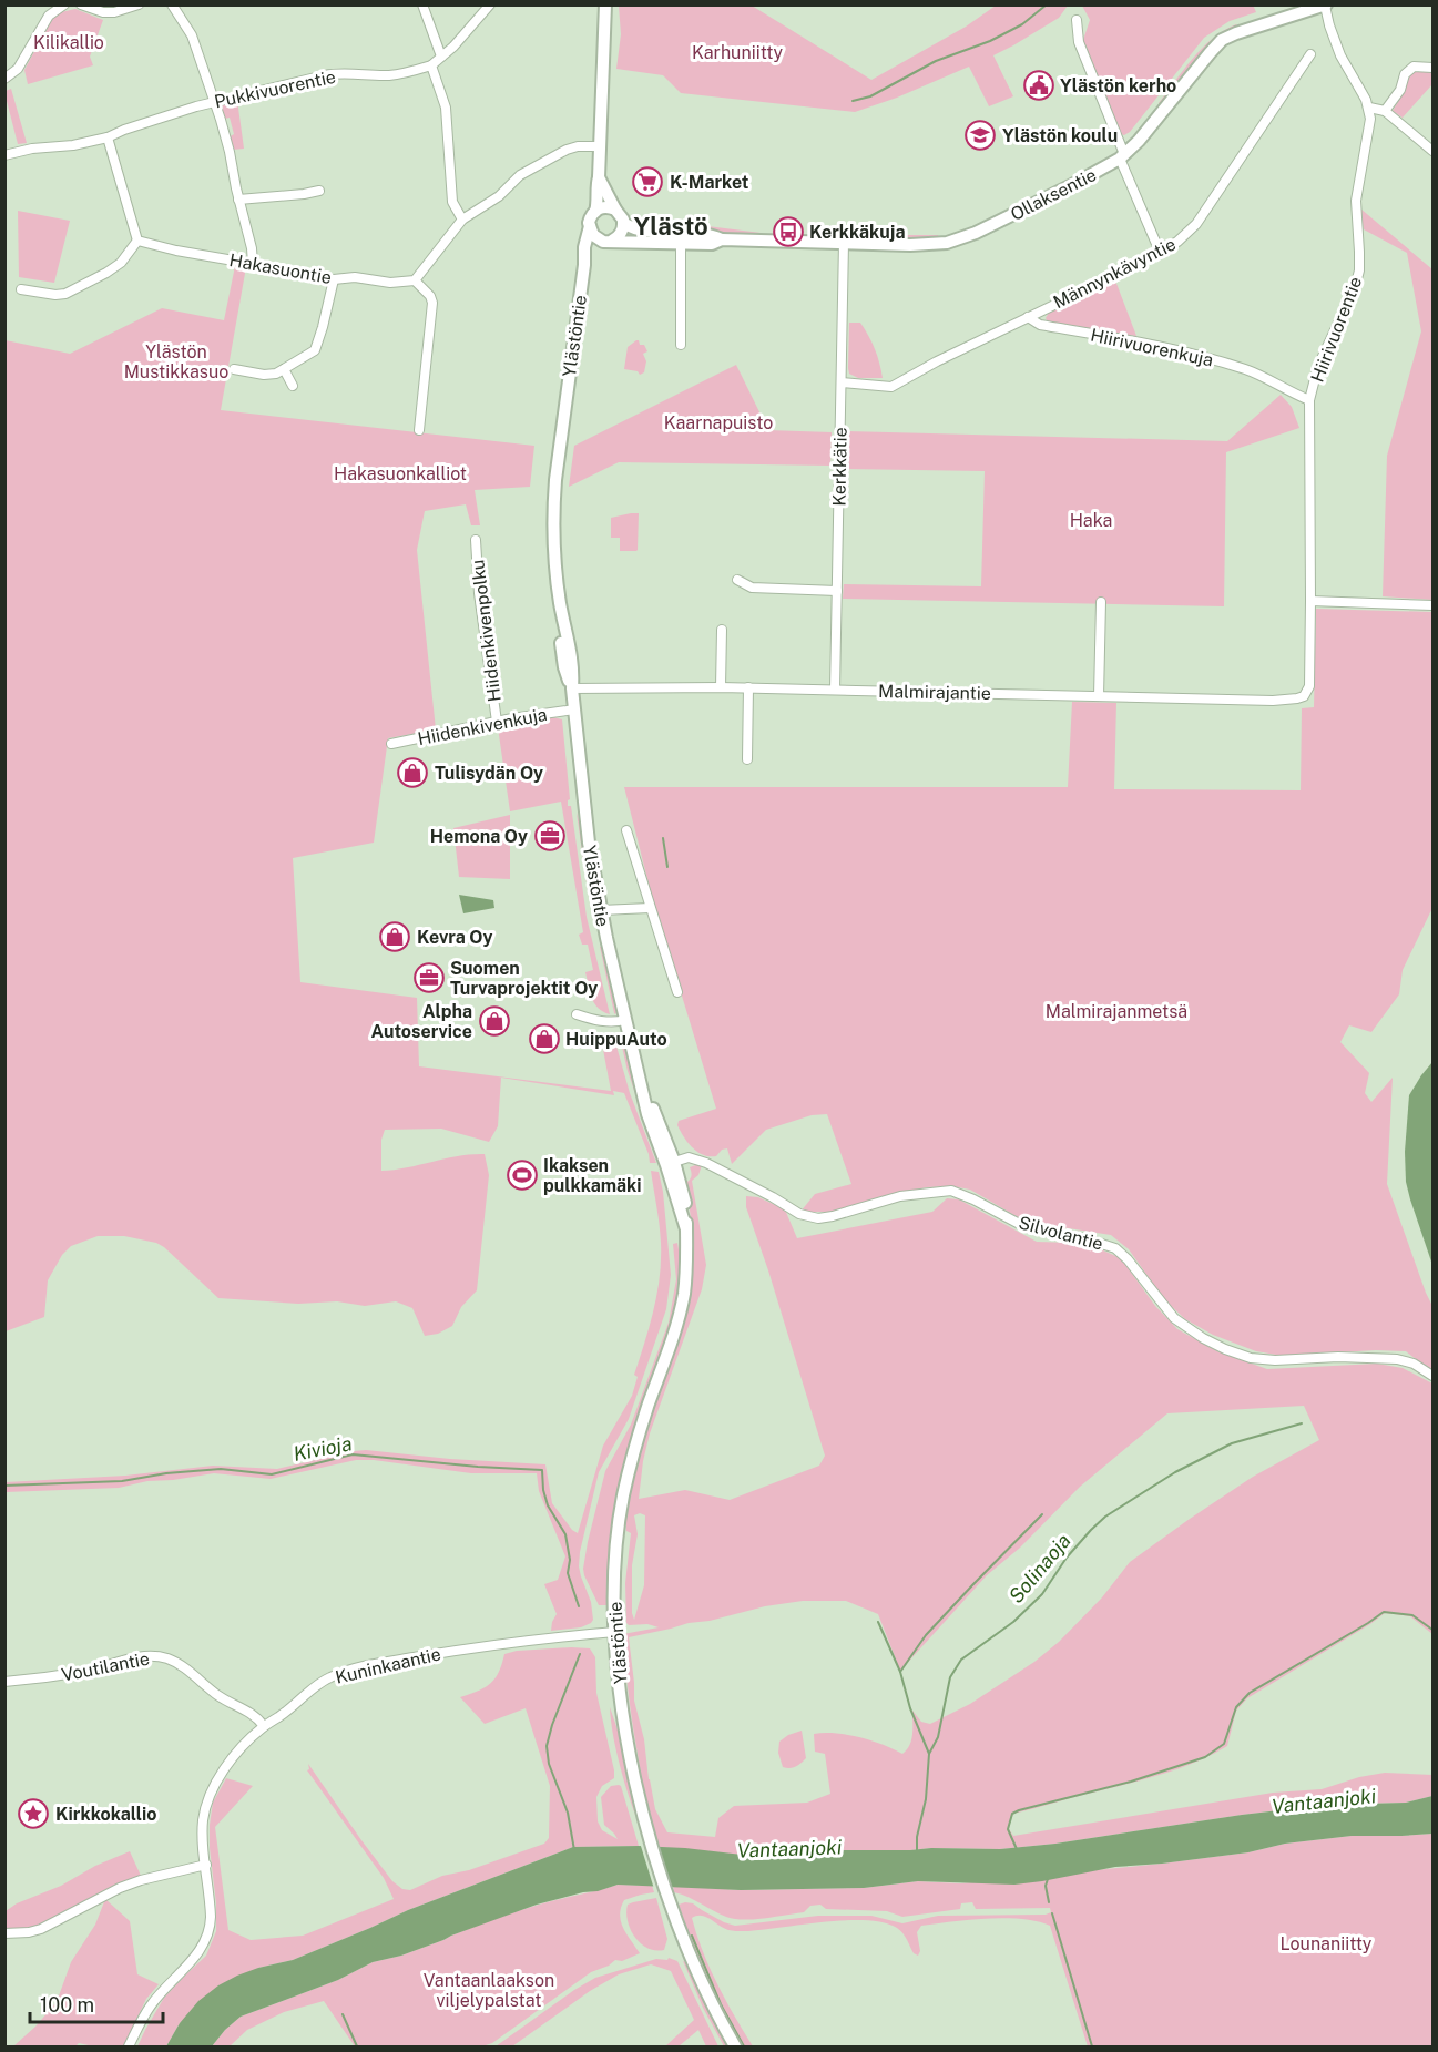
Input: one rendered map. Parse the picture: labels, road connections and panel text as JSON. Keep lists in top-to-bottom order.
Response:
{
  "streets": {
    "main road": ["Ollaksentie", "Ylästöntie"],
    "street": [
      "Pukkivuorentie",
      "Hakasuontie",
      "Männynkävyntie",
      "Hiirivuorentie",
      "Hiirivuorenkuja",
      "Kerkkätie",
      "Hiidenkivenpolku",
      "Malmirajantie",
      "Hiidenkivenkuja",
      "Silvolantie",
      "Kuninkaantie",
      "Voutilantie"
    ]
  },
  "crossings": [
    ["Ollaksentie", "Ylästöntie"],
    ["Ollaksentie", "Kerkkätie"],
    ["Männynkävyntie", "Hiirivuorenkuja"],
    ["Männynkävyntie", "Kerkkätie"],
    ["Hiirivuorentie", "Hiirivuorenkuja"],
    ["Hiirivuorentie", "Malmirajantie"],
    ["Ylästöntie", "Malmirajantie"],
    ["Ylästöntie", "Hiidenkivenkuja"],
    ["Ylästöntie", "Silvolantie"],
    ["Ylästöntie", "Kuninkaantie"],
    ["Kerkkätie", "Malmirajantie"],
    ["Hiidenkivenpolku", "Hiidenkivenkuja"],
    ["Kuninkaantie", "Voutilantie"]
  ],
  "districts": ["Ylästö"],
  "water": ["Kivioja", "Solinaoja", "Vantaanjoki"],
  "parks": [
    "Kilikallio",
    "Karhuniitty",
    "Ylästön Mustikkasuo",
    "Kaarnapuisto",
    "Hakasuonkalliot",
    "Haka",
    "Malmirajanmetsä",
    "Lounaniitty",
    "Vantaanlaakson viljelypalstat"
  ],
  "places": {
    "public building": ["Ylästön kerho"],
    "school or university": ["Ylästön koulu"],
    "supermarket": ["K-Market"],
    "bus stop": ["Kerkkäkuja"],
    "shop": [
      "Tulisydän Oy",
      "Kevra Oy",
      "Alpha Autoservice",
      "HuippuAuto"
    ],
    "office": ["Hemona Oy", "Suomen Turvaprojektit Oy"],
    "sports": ["Ikaksen pulkkamäki"],
    "place": ["Kirkkokallio"]
  },
  "scale_bar": "100 m"
}
